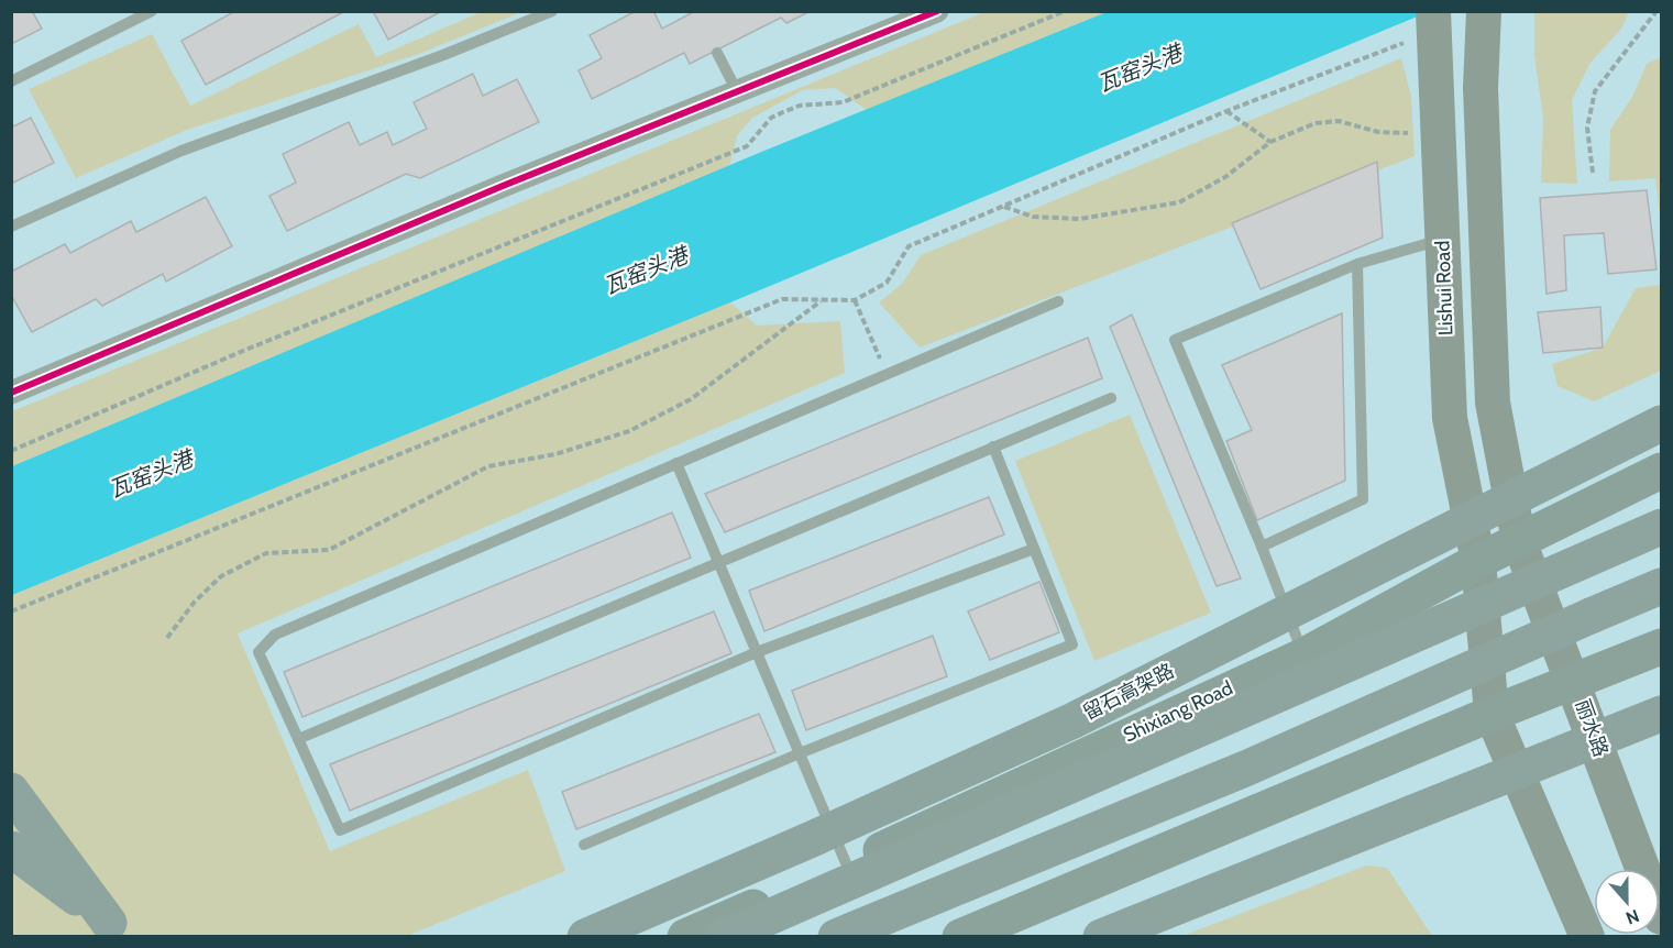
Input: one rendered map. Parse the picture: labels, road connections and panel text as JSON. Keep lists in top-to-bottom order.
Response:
{
  "streets": {
    "highway": ["留石高架路"],
    "main road": ["Lishui Road", "Shixiang Road", "丽水路"]
  },
  "crossings": [
    ["Lishui Road", "Shixiang Road"],
    ["Shixiang Road", "丽水路"]
  ],
  "water": ["瓦窑头港"],
  "north": "bottom"
}
